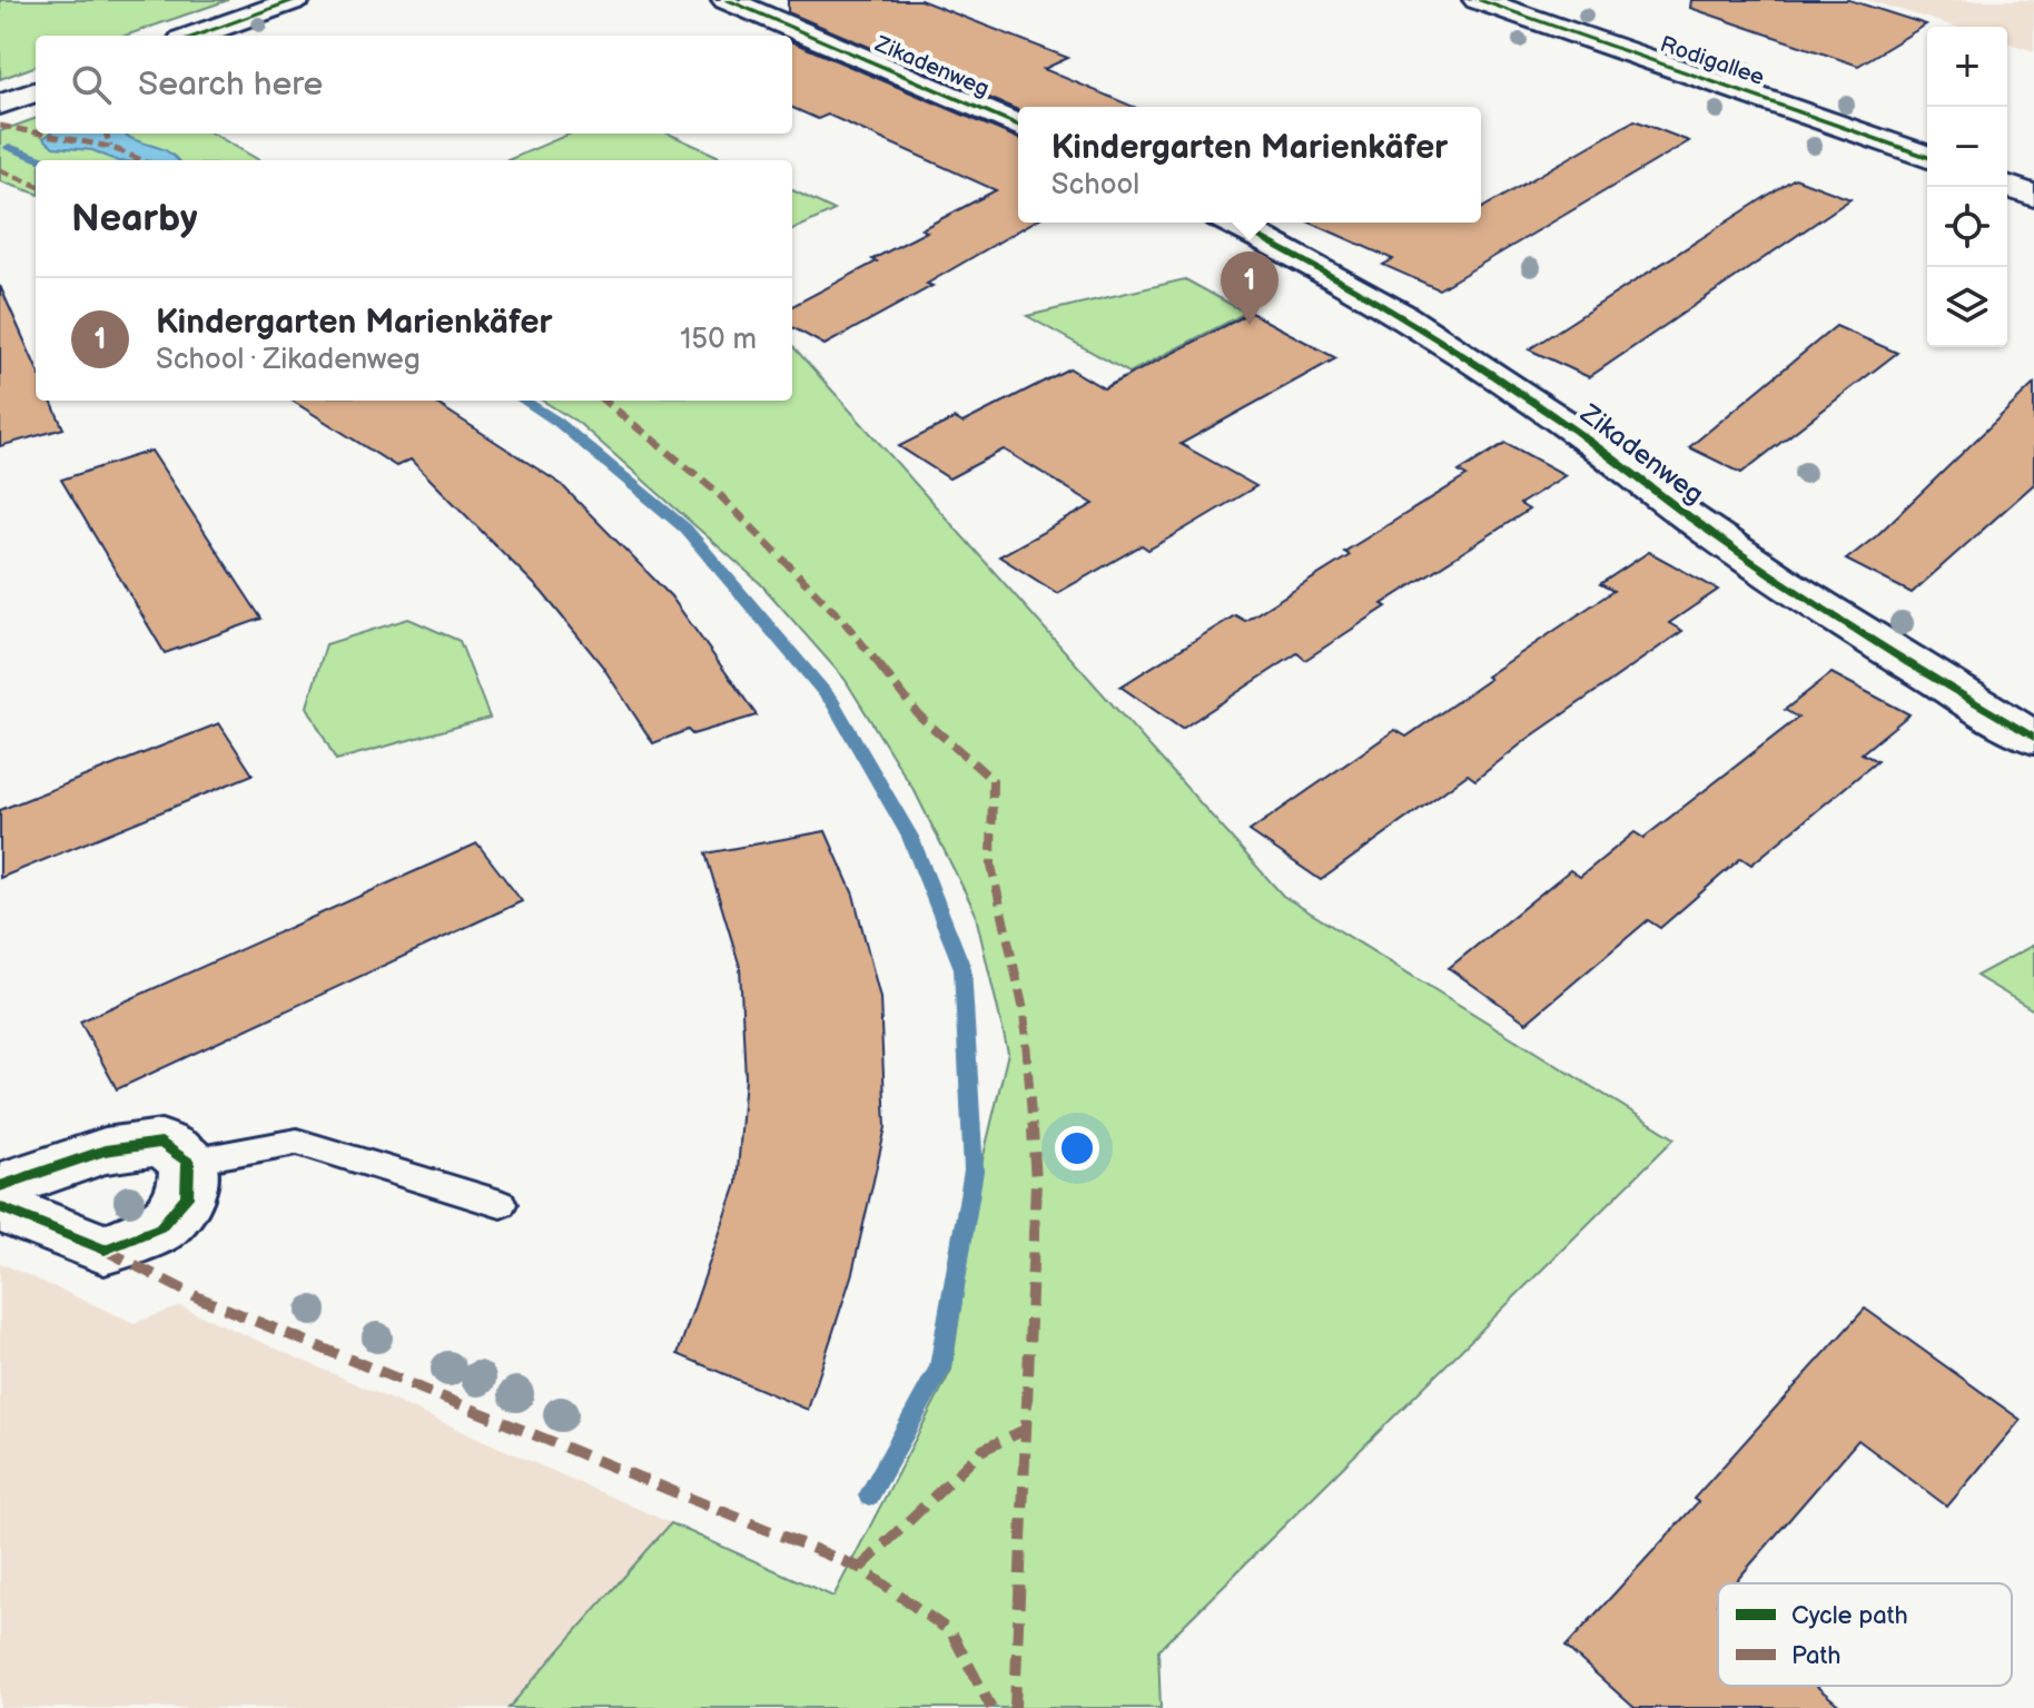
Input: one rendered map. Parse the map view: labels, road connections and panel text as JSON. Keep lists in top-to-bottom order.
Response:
{
  "streets": {
    "street": ["Rodigallee", "Zikadenweg"]
  },
  "legend": ["Cycle path", "Path"],
  "page": {
    "map_buttons": ["+", "−"],
    "search": "Search here",
    "popup": ["Kindergarten Marienkäfer", "School"],
    "heading": "Nearby",
    "pins": "1",
    "list": [
      {
        "mark": "1",
        "name": "Kindergarten Marienkäfer",
        "note": "School · Zikadenweg",
        "value": "150 m"
      }
    ]
  }
}
